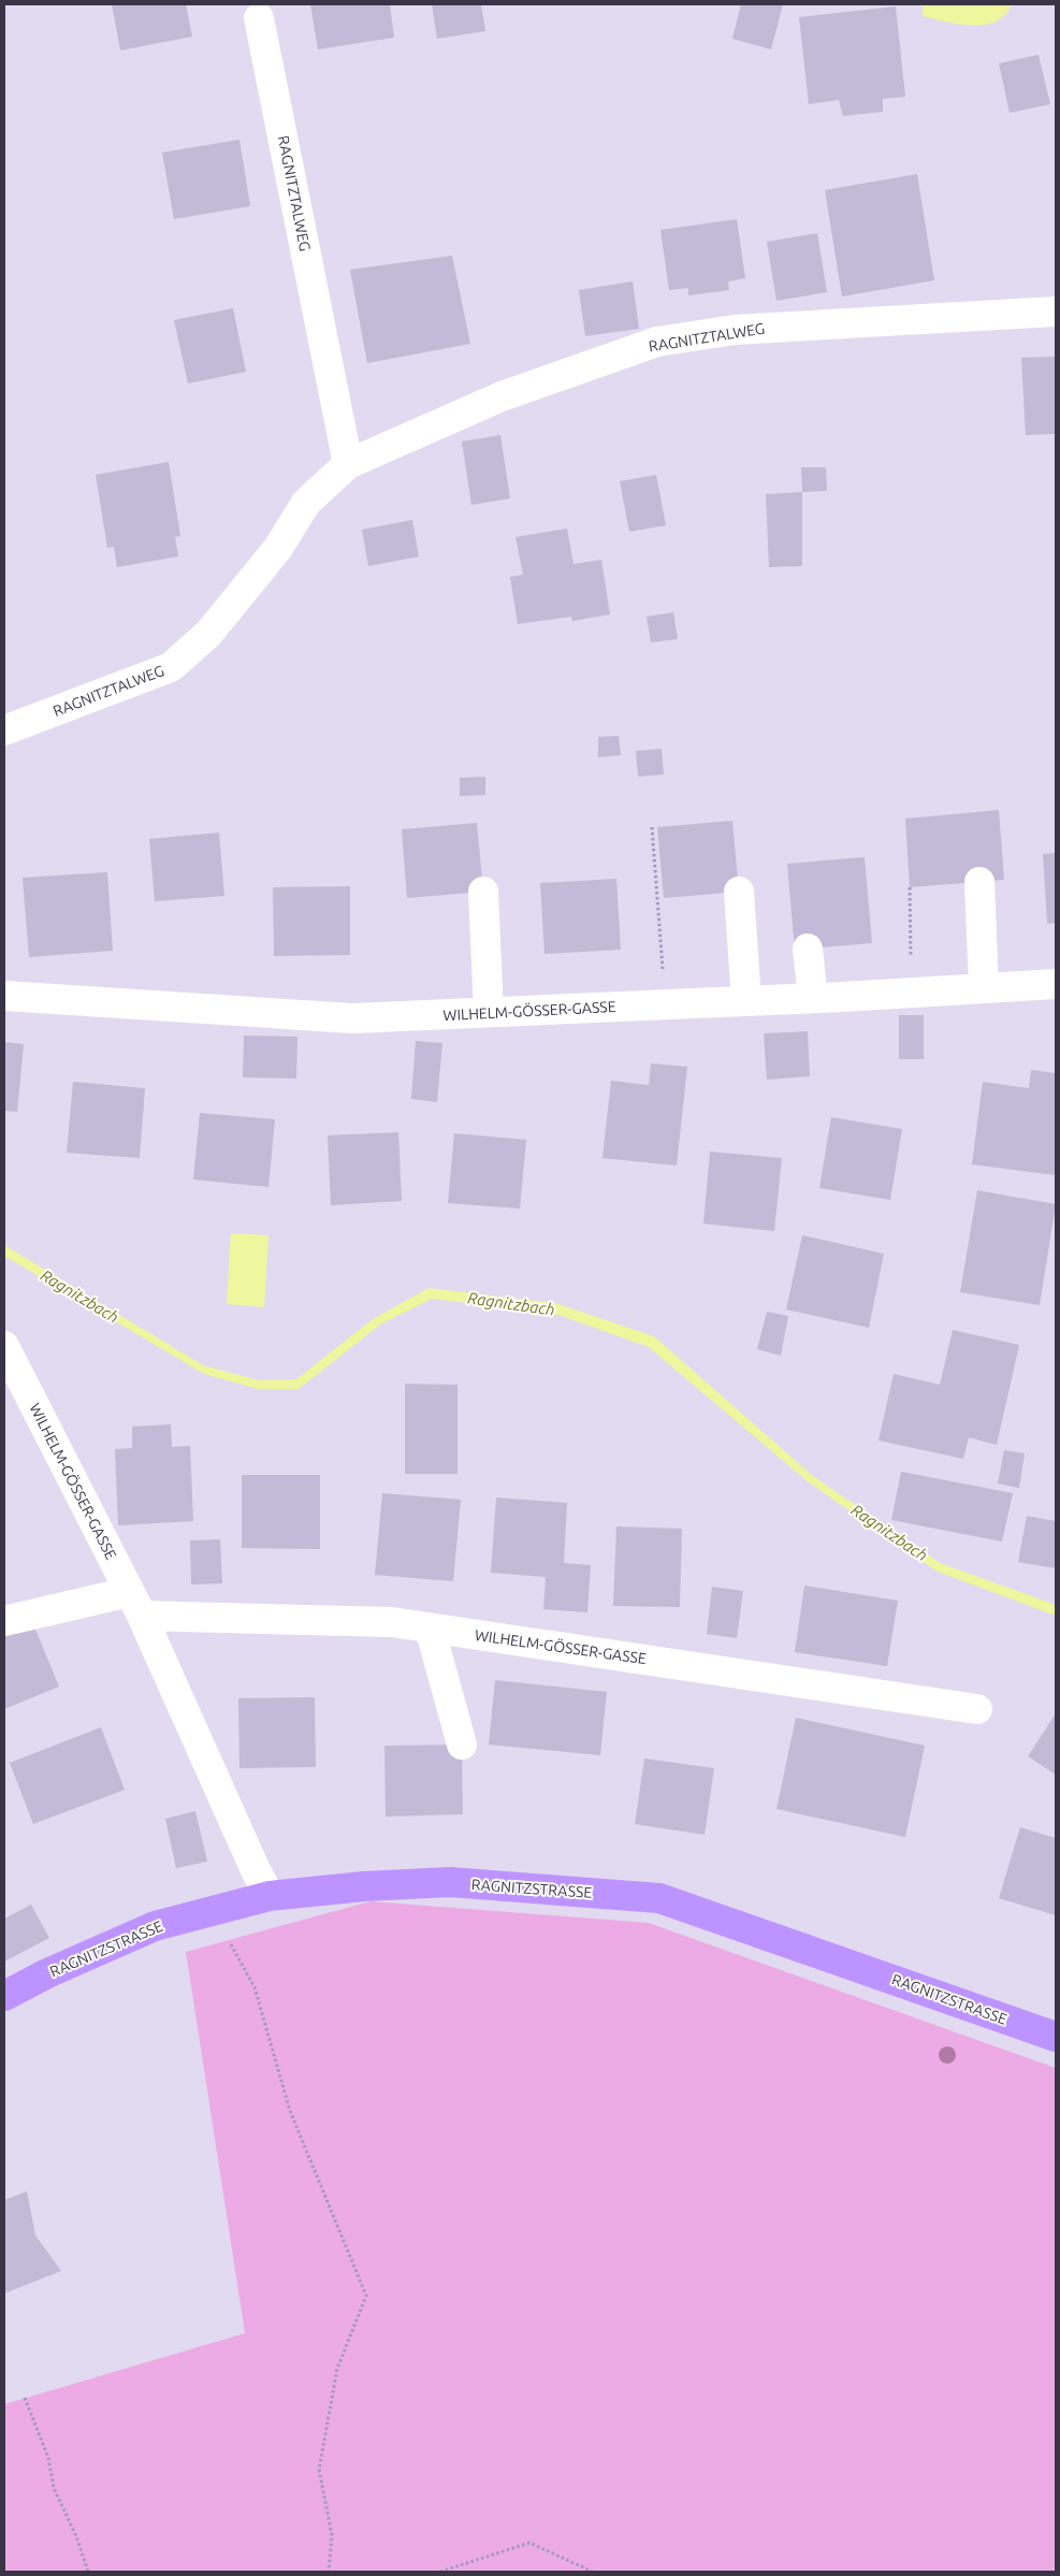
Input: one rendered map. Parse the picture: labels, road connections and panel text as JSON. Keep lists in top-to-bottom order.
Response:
{
  "streets": {
    "main road": ["RAGNITZSTRASSE"],
    "street": ["RAGNITZTALWEG", "WILHELM-GÖSSER-GASSE"]
  },
  "crossings": [
    ["WILHELM-GÖSSER-GASSE", "RAGNITZSTRASSE"]
  ],
  "water": ["Ragnitzbach"]
}
